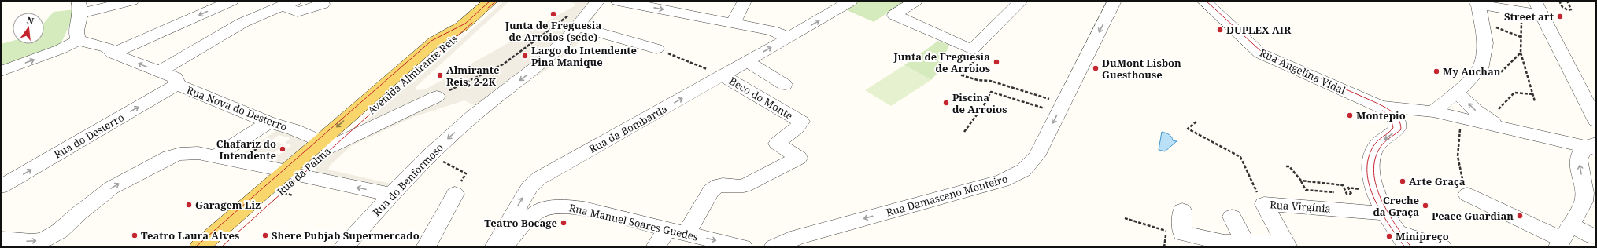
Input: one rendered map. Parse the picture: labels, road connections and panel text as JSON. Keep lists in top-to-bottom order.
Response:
{
  "streets": {
    "main road": ["Avenida Almirante Reis", "Rua da Palma"],
    "street": [
      "Rua Angelina Vidal",
      "Beco do Monte",
      "Rua Nova do Desterro",
      "Rua da Bombarda",
      "Rua do Desterro",
      "Rua do Benformoso",
      "Rua Damasceno Monteiro",
      "Rua Virgínia",
      "Rua Manuel Soares Guedes"
    ]
  },
  "crossings": [
    ["Avenida Almirante Reis", "Rua Nova do Desterro"],
    ["Avenida Almirante Reis", "Rua da Palma"],
    ["Beco do Monte", "Rua da Bombarda"],
    ["Beco do Monte", "Rua Manuel Soares Guedes"],
    ["Rua Nova do Desterro", "Rua do Desterro"],
    ["Rua Nova do Desterro", "Rua da Palma"]
  ],
  "one_way": ["Rua da Bombarda", "Rua do Benformoso", "Rua Damasceno Monteiro"],
  "places": [
    "Junta de Freguesia de Arroios (sede)",
    "Street art",
    "DUPLEX AIR",
    "Largo do Intendente Pina Manique",
    "Junta de Freguesia de Arroios",
    "DuMont Lisbon Guesthouse",
    "My Auchan",
    "Almirante Reis, 2-2K",
    "Piscina de Arroios",
    "Montepio",
    "Chafariz do Intendente",
    "Arte Graça",
    "Garagem Liz",
    "Creche da Graça",
    "Peace Guardian",
    "Teatro Bocage",
    "Teatro Laura Alves",
    "Shere Pubjab Supermercado",
    "Minipreço"
  ],
  "north": "top"
}
